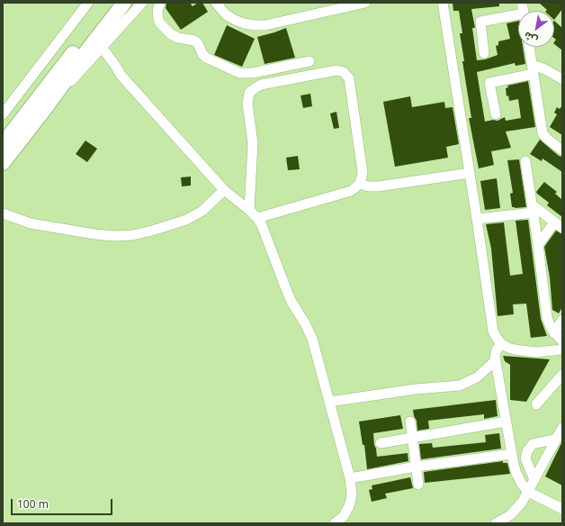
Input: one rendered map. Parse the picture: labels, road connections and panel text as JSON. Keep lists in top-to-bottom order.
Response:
{
  "scale_bar": "100 m",
  "north": "bottom left"
}
